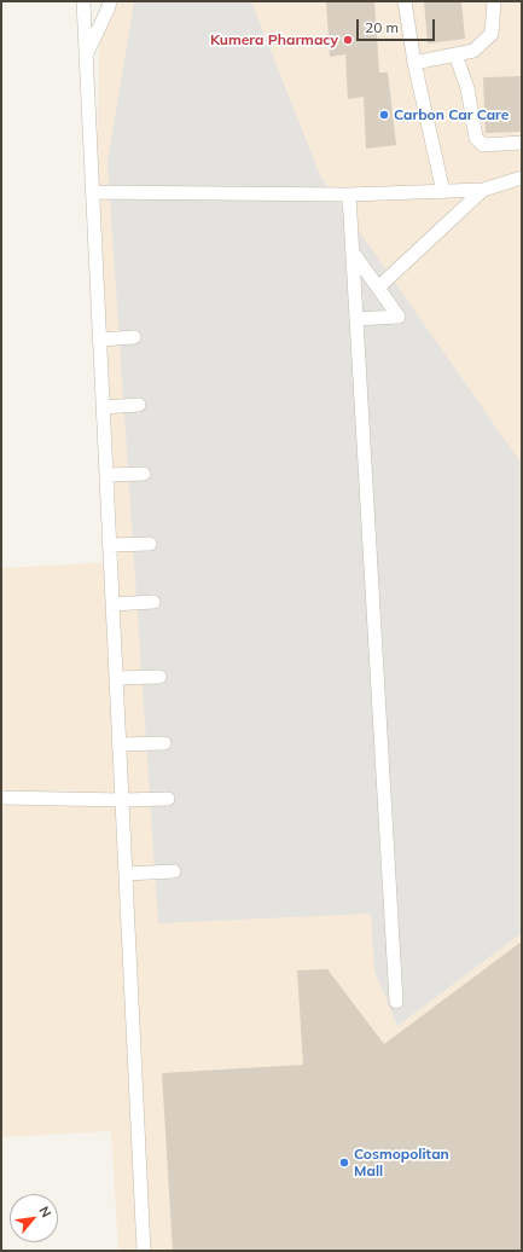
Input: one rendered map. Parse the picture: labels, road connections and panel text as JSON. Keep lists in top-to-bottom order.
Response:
{
  "places": ["Kumera Pharmacy", "Carbon Car Care", "Cosmopolitan Mall"],
  "scale_bar": "20 m",
  "north": "top right"
}
